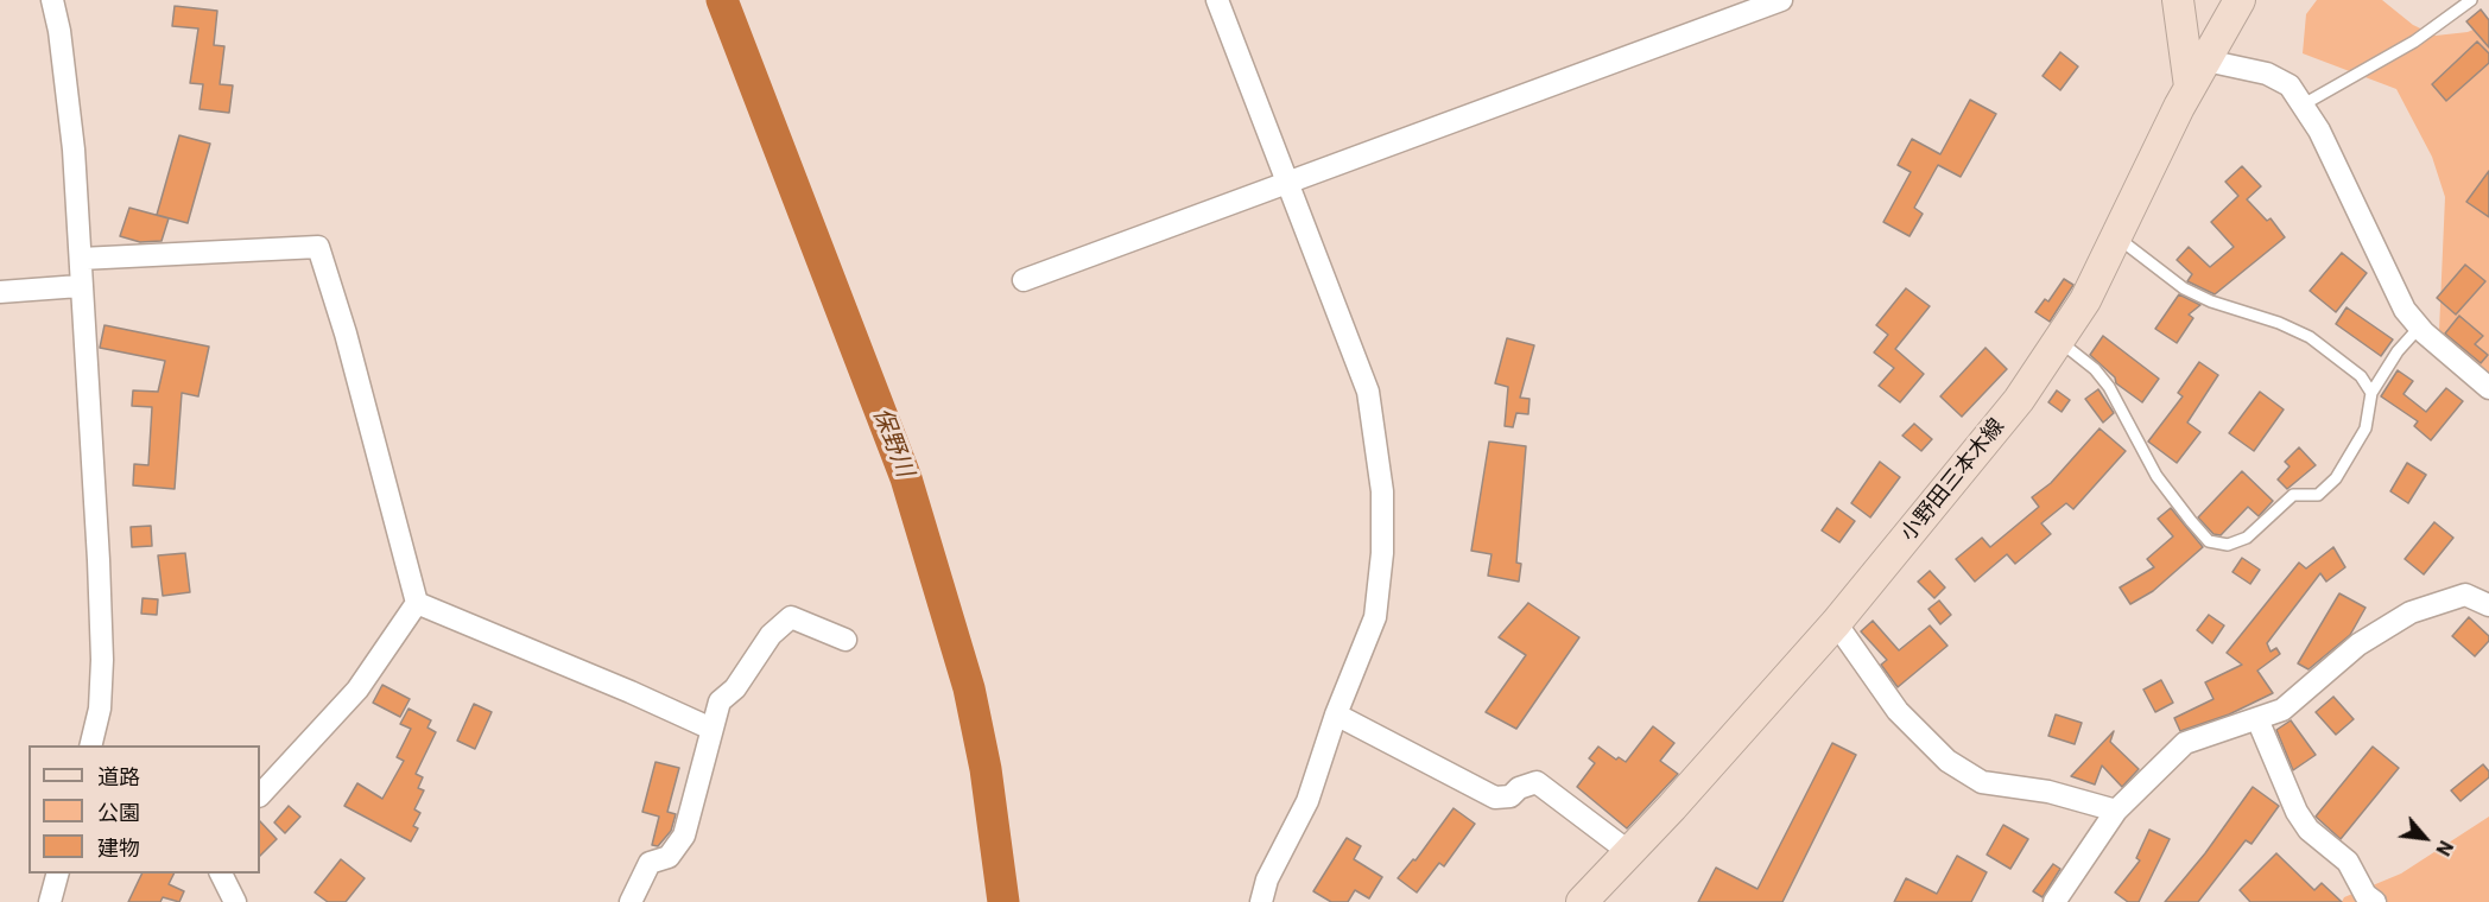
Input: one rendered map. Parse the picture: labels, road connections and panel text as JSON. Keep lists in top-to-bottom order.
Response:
{
  "streets": {
    "main road": ["小野田三本木線"]
  },
  "water": ["保野川"],
  "legend": ["道路", "公園", "建物"],
  "north": "bottom right"
}
